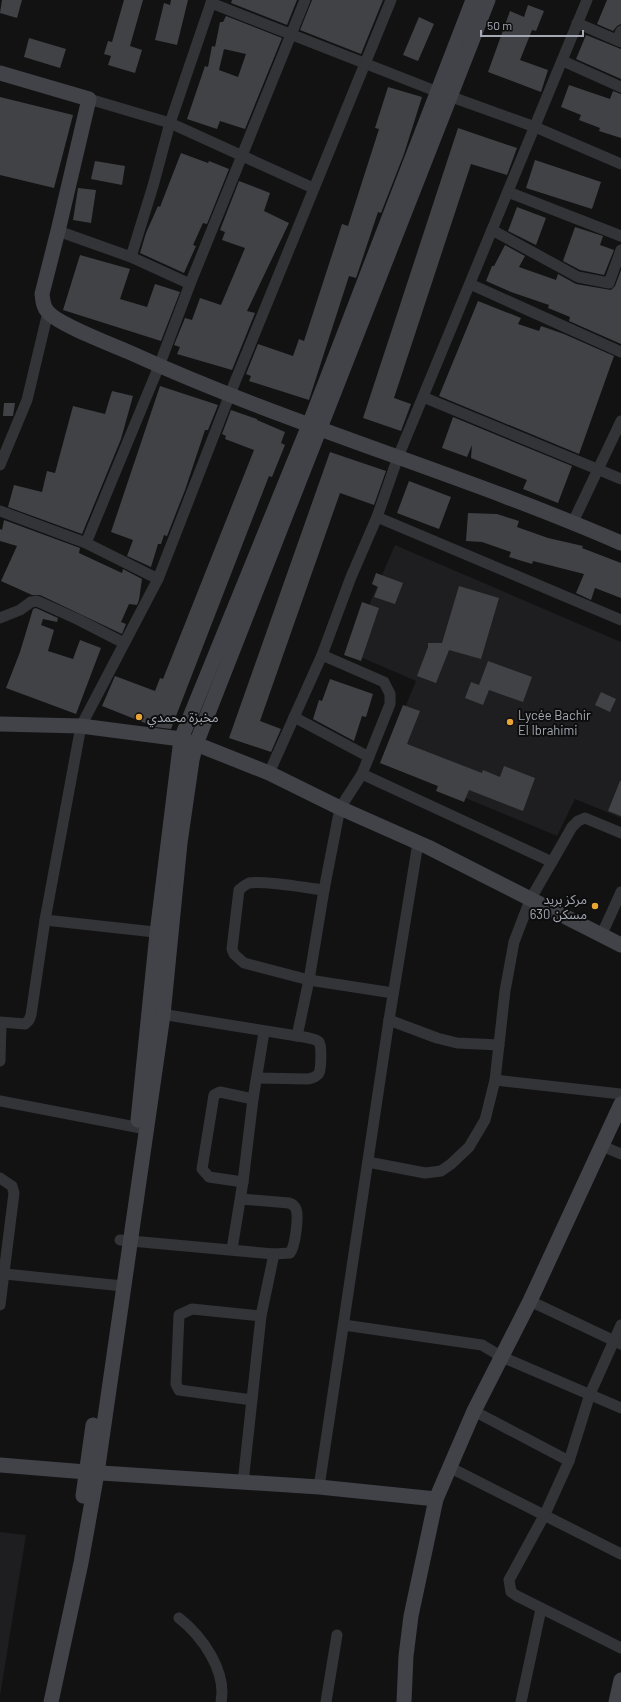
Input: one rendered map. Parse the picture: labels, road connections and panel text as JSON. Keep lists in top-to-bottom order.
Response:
{
  "places": ["مخبزة محمدي", "Lycée Bachir El Ibrahimi", "مركز بريد 630 مسكن"],
  "scale_bar": "50 m"
}
